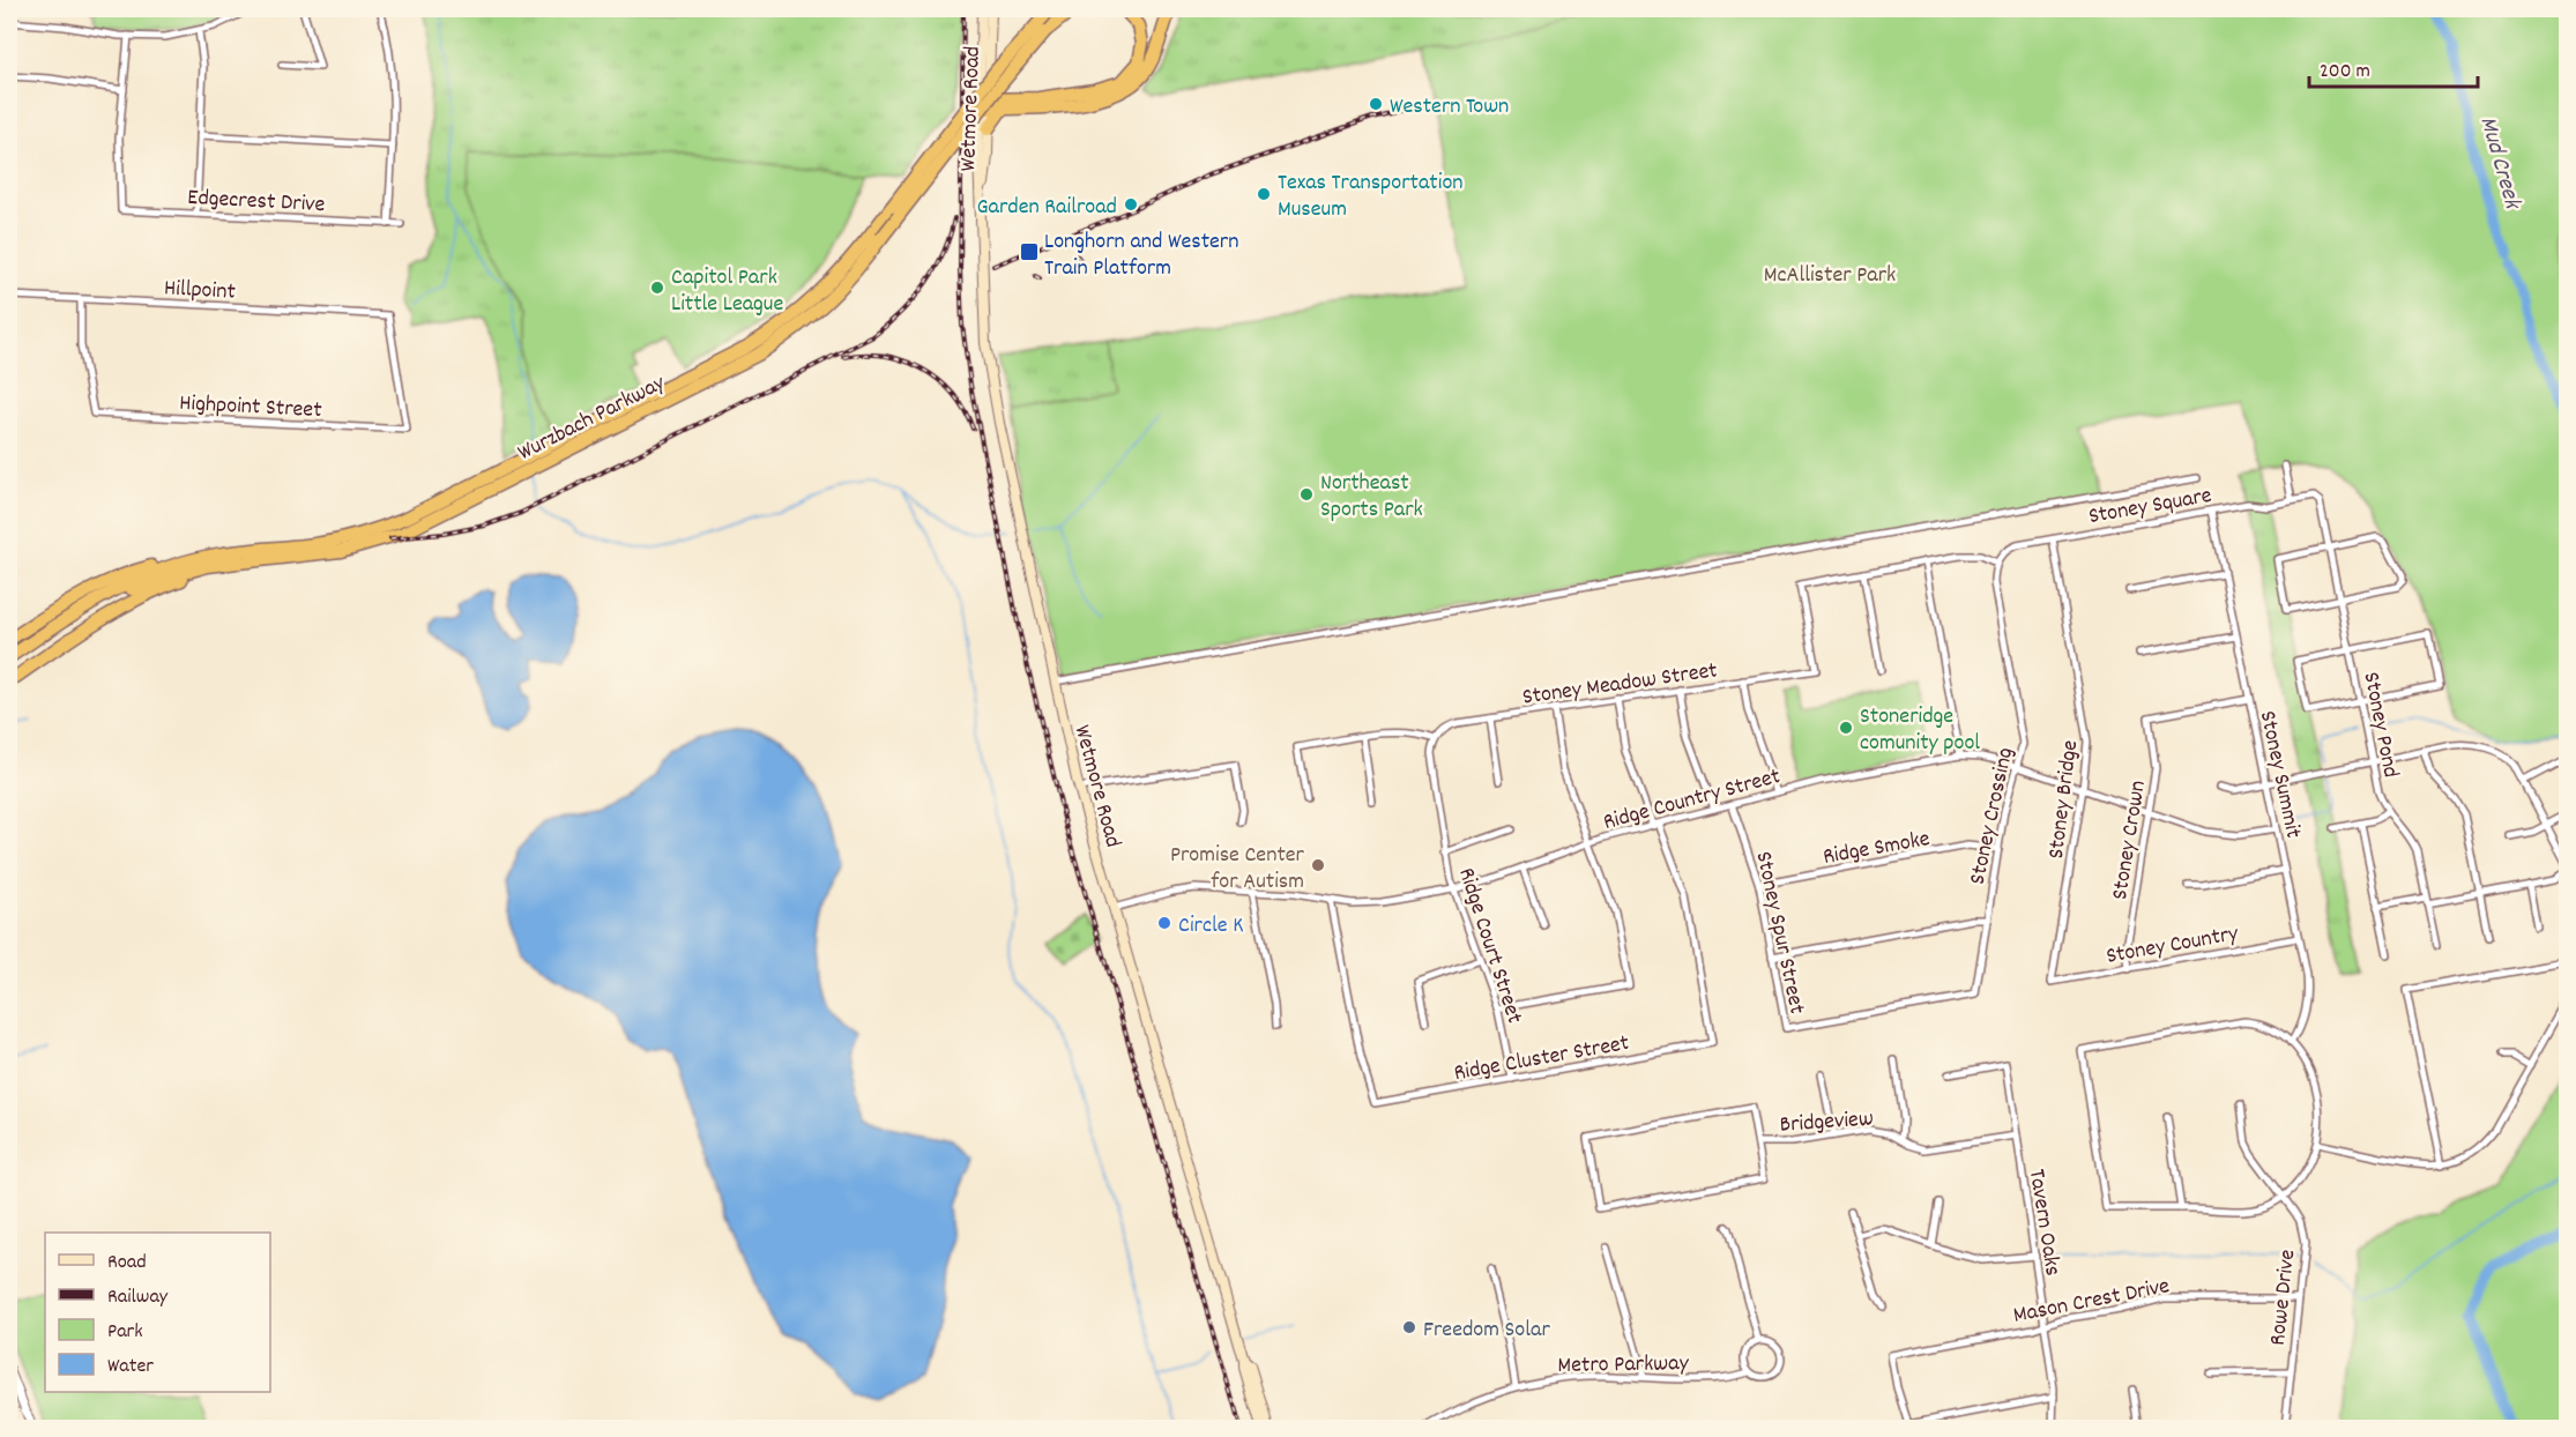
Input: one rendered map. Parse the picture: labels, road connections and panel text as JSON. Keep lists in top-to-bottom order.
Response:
{
  "streets": {
    "highway": ["Wurzbach Parkway"],
    "main road": ["Wetmore Road"],
    "street": [
      "Edgecrest Drive",
      "Hillpoint",
      "Highpoint Street",
      "Stoney Square",
      "Stoney Meadow Street",
      "Stoney Pond",
      "Stoney Summit",
      "Ridge Country Street",
      "Stoney Bridge",
      "Stoney Crossing",
      "Stoney Crown",
      "Ridge Smoke",
      "Stoney Spur Street",
      "Stoney Country",
      "Ridge Court Street",
      "Ridge Cluster Street",
      "Bridgeview",
      "Tavern Oaks",
      "Rowe Drive",
      "Mason Crest Drive",
      "Metro Parkway"
    ]
  },
  "crossings": [
    ["Wetmore Road", "Ridge Country Street"],
    ["Hillpoint", "Highpoint Street"],
    ["Stoney Square", "Stoney Pond"],
    ["Stoney Square", "Stoney Summit"],
    ["Stoney Square", "Stoney Bridge"],
    ["Stoney Square", "Stoney Crossing"],
    ["Stoney Meadow Street", "Ridge Court Street"],
    ["Stoney Summit", "Ridge Country Street"],
    ["Stoney Summit", "Stoney Crown"],
    ["Stoney Summit", "Stoney Country"],
    ["Stoney Summit", "Rowe Drive"],
    ["Ridge Country Street", "Stoney Bridge"],
    ["Ridge Country Street", "Stoney Crossing"],
    ["Ridge Country Street", "Stoney Crown"],
    ["Ridge Country Street", "Stoney Spur Street"],
    ["Ridge Country Street", "Ridge Court Street"],
    ["Ridge Country Street", "Ridge Cluster Street"],
    ["Stoney Bridge", "Stoney Country"],
    ["Stoney Crossing", "Ridge Smoke"],
    ["Stoney Crossing", "Stoney Spur Street"],
    ["Stoney Crown", "Stoney Country"],
    ["Ridge Smoke", "Stoney Spur Street"],
    ["Ridge Court Street", "Ridge Cluster Street"],
    ["Bridgeview", "Tavern Oaks"],
    ["Tavern Oaks", "Mason Crest Drive"],
    ["Rowe Drive", "Mason Crest Drive"]
  ],
  "water": ["Mud Creek"],
  "parks": ["McAllister Park"],
  "places": {
    "other": [
      "Western Town",
      "Texas Transportation Museum",
      "Garden Railroad",
      "Capitol Park Little League",
      "Northeast Sports Park",
      "Stoneridge comunity pool",
      "Promise Center for Autism",
      "Circle K",
      "Freedom Solar"
    ],
    "transit": ["Longhorn and Western Train Platform"]
  },
  "legend": [
    "Road",
    "Railway",
    "Park",
    "Water"
  ],
  "scale_bar": "200 m"
}
